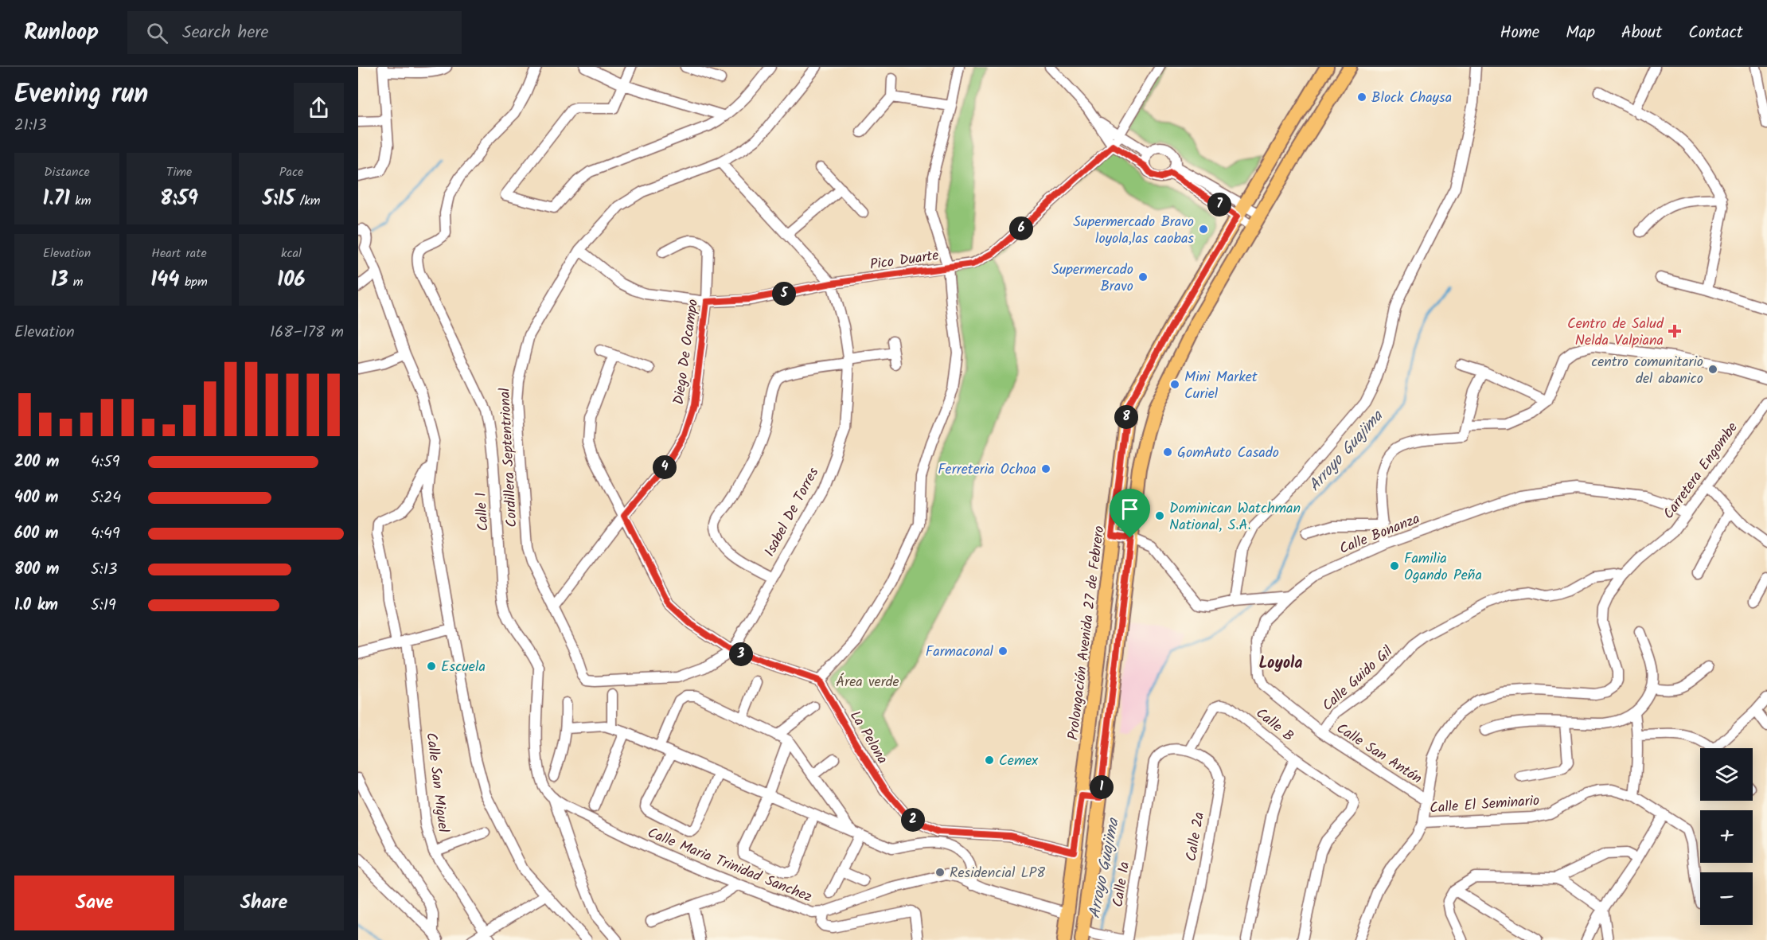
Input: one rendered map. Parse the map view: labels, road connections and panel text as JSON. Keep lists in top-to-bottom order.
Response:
{
  "streets": {
    "main road": ["Prolongación Avenida 27 de Febrero"],
    "street": [
      "Pico Duarte",
      "Diego De Ocampo",
      "Cordillera Septentrional",
      "Carretera Engombe",
      "Calle 1",
      "Isabel De Torres",
      "Calle Bonanza",
      "Calle Guido Gil",
      "Calle B",
      "La Pelona",
      "Calle San Antón",
      "Calle San Miguel",
      "Calle El Seminario",
      "Calle 2a",
      "Calle Maria Trinidad Sanchez",
      "Calle 1a"
    ]
  },
  "crossings": [
    ["Pico Duarte", "Diego De Ocampo"],
    ["Pico Duarte", "Cordillera Septentrional"],
    ["Pico Duarte", "Isabel De Torres"],
    ["Diego De Ocampo", "Cordillera Septentrional"],
    ["Diego De Ocampo", "Isabel De Torres"],
    ["Cordillera Septentrional", "Isabel De Torres"],
    ["Carretera Engombe", "Calle Bonanza"],
    ["Carretera Engombe", "Calle Guido Gil"],
    ["Carretera Engombe", "Calle San Antón"],
    ["Carretera Engombe", "Calle El Seminario"],
    ["Calle 1", "Calle Maria Trinidad Sanchez"],
    ["Calle Bonanza", "Calle San Antón"],
    ["Prolongación Avenida 27 de Febrero", "La Pelona"],
    ["Prolongación Avenida 27 de Febrero", "Calle Maria Trinidad Sanchez"],
    ["Calle Guido Gil", "Calle San Antón"],
    ["Calle B", "Calle 2a"],
    ["Calle B", "Calle 1a"],
    ["Calle 2a", "Calle 1a"]
  ],
  "districts": ["Loyola"],
  "water": ["Arroyo Guajima"],
  "parks": ["Área verde"],
  "places": {
    "other": [
      "Block Chaysa",
      "Supermercado Bravo loyola,las caobas",
      "Supermercado Bravo",
      "centro comunitario del abanico",
      "Mini Market Curiel",
      "GomAuto Casado",
      "Ferreteria Ochoa",
      "Dominican Watchman National, S.A.",
      "Familia Ogando Peña",
      "Farmaconal",
      "Escuela",
      "Cemex",
      "Residencial LP8"
    ],
    "health": ["Centro de Salud Nelda Valpiana"]
  },
  "page": {
    "header": "Runloop",
    "search": "Search here",
    "nav": [
      "Home",
      "Map",
      "About",
      "Contact"
    ],
    "heading": ["Evening run", "21:13"],
    "stats": [
      ["Distance", "1.71 km"],
      ["Time", "8:59"],
      ["Pace", "5:15 /km"],
      ["Elevation", "13 m"],
      ["Heart rate", "144 bpm"],
      ["kcal", "106"]
    ],
    "pins": [
      "7",
      "6",
      "5",
      "8",
      "4",
      "3",
      "1",
      "2"
    ],
    "chart": ["Elevation", "168–178 m"],
    "list": [
      {
        "name": "200 m",
        "note": "4:59"
      },
      {
        "name": "400 m",
        "note": "5:24"
      },
      {
        "name": "600 m",
        "note": "4:49"
      },
      {
        "name": "800 m",
        "note": "5:13"
      },
      {
        "name": "1.0 km",
        "note": "5:19"
      }
    ],
    "map_buttons": ["+", "−"],
    "buttons": ["Save", "Share"]
  }
}
